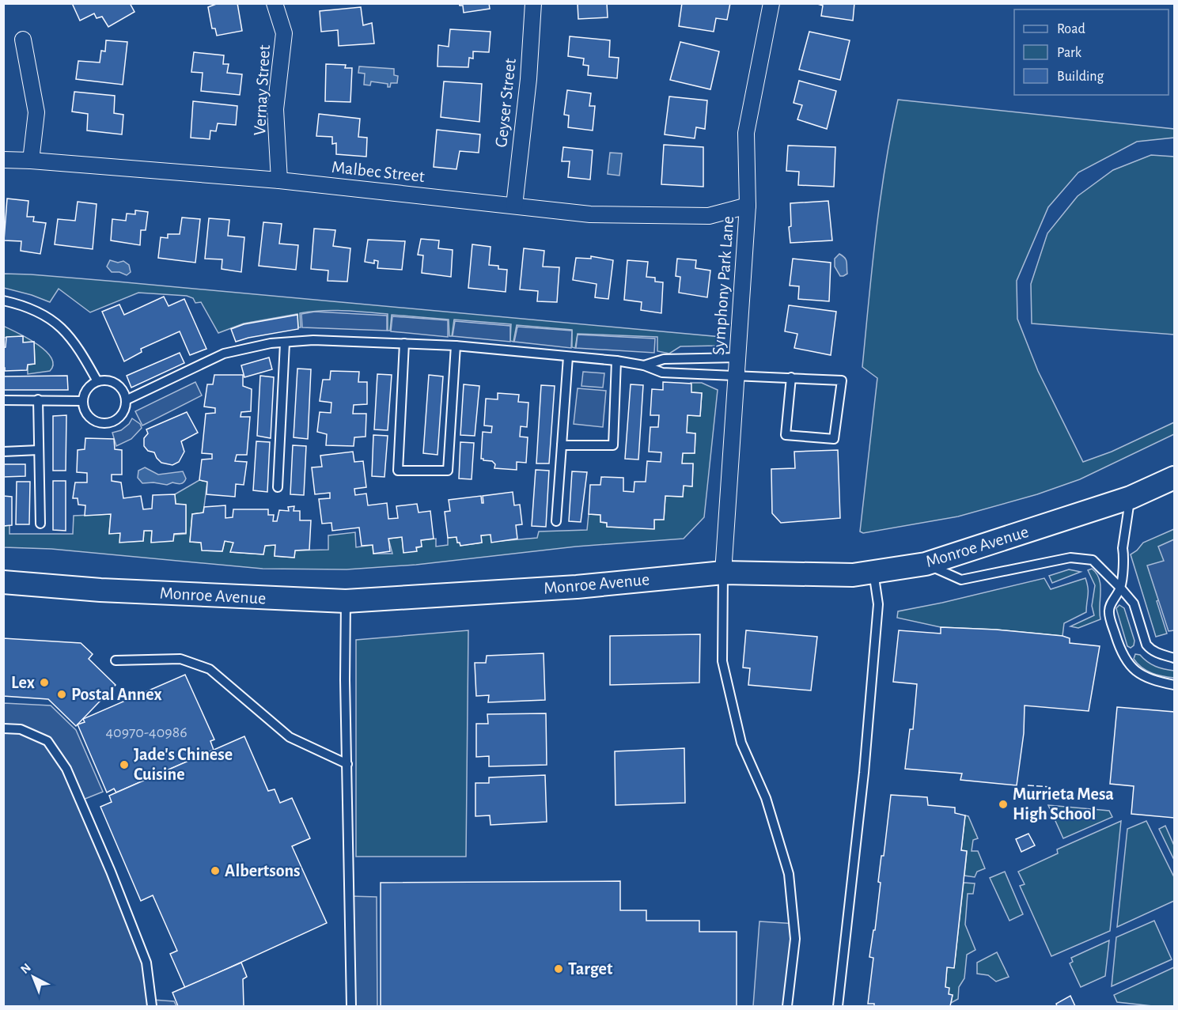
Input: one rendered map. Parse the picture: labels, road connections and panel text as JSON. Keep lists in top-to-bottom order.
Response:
{
  "streets": {
    "street": [
      "Vernay Street",
      "Geyser Street",
      "Malbec Street",
      "Symphony Park Lane",
      "Monroe Avenue"
    ]
  },
  "crossings": [
    ["Vernay Street", "Malbec Street"],
    ["Geyser Street", "Malbec Street"],
    ["Malbec Street", "Symphony Park Lane"],
    ["Symphony Park Lane", "Monroe Avenue"]
  ],
  "places": [
    "Lex",
    "Postal Annex",
    "Jade's Chinese Cuisine",
    "Murrieta Mesa High School",
    "Albertsons",
    "Target"
  ],
  "house_numbers": ["40970-40986"],
  "legend": ["Road", "Park", "Building"],
  "north": "top left"
}
